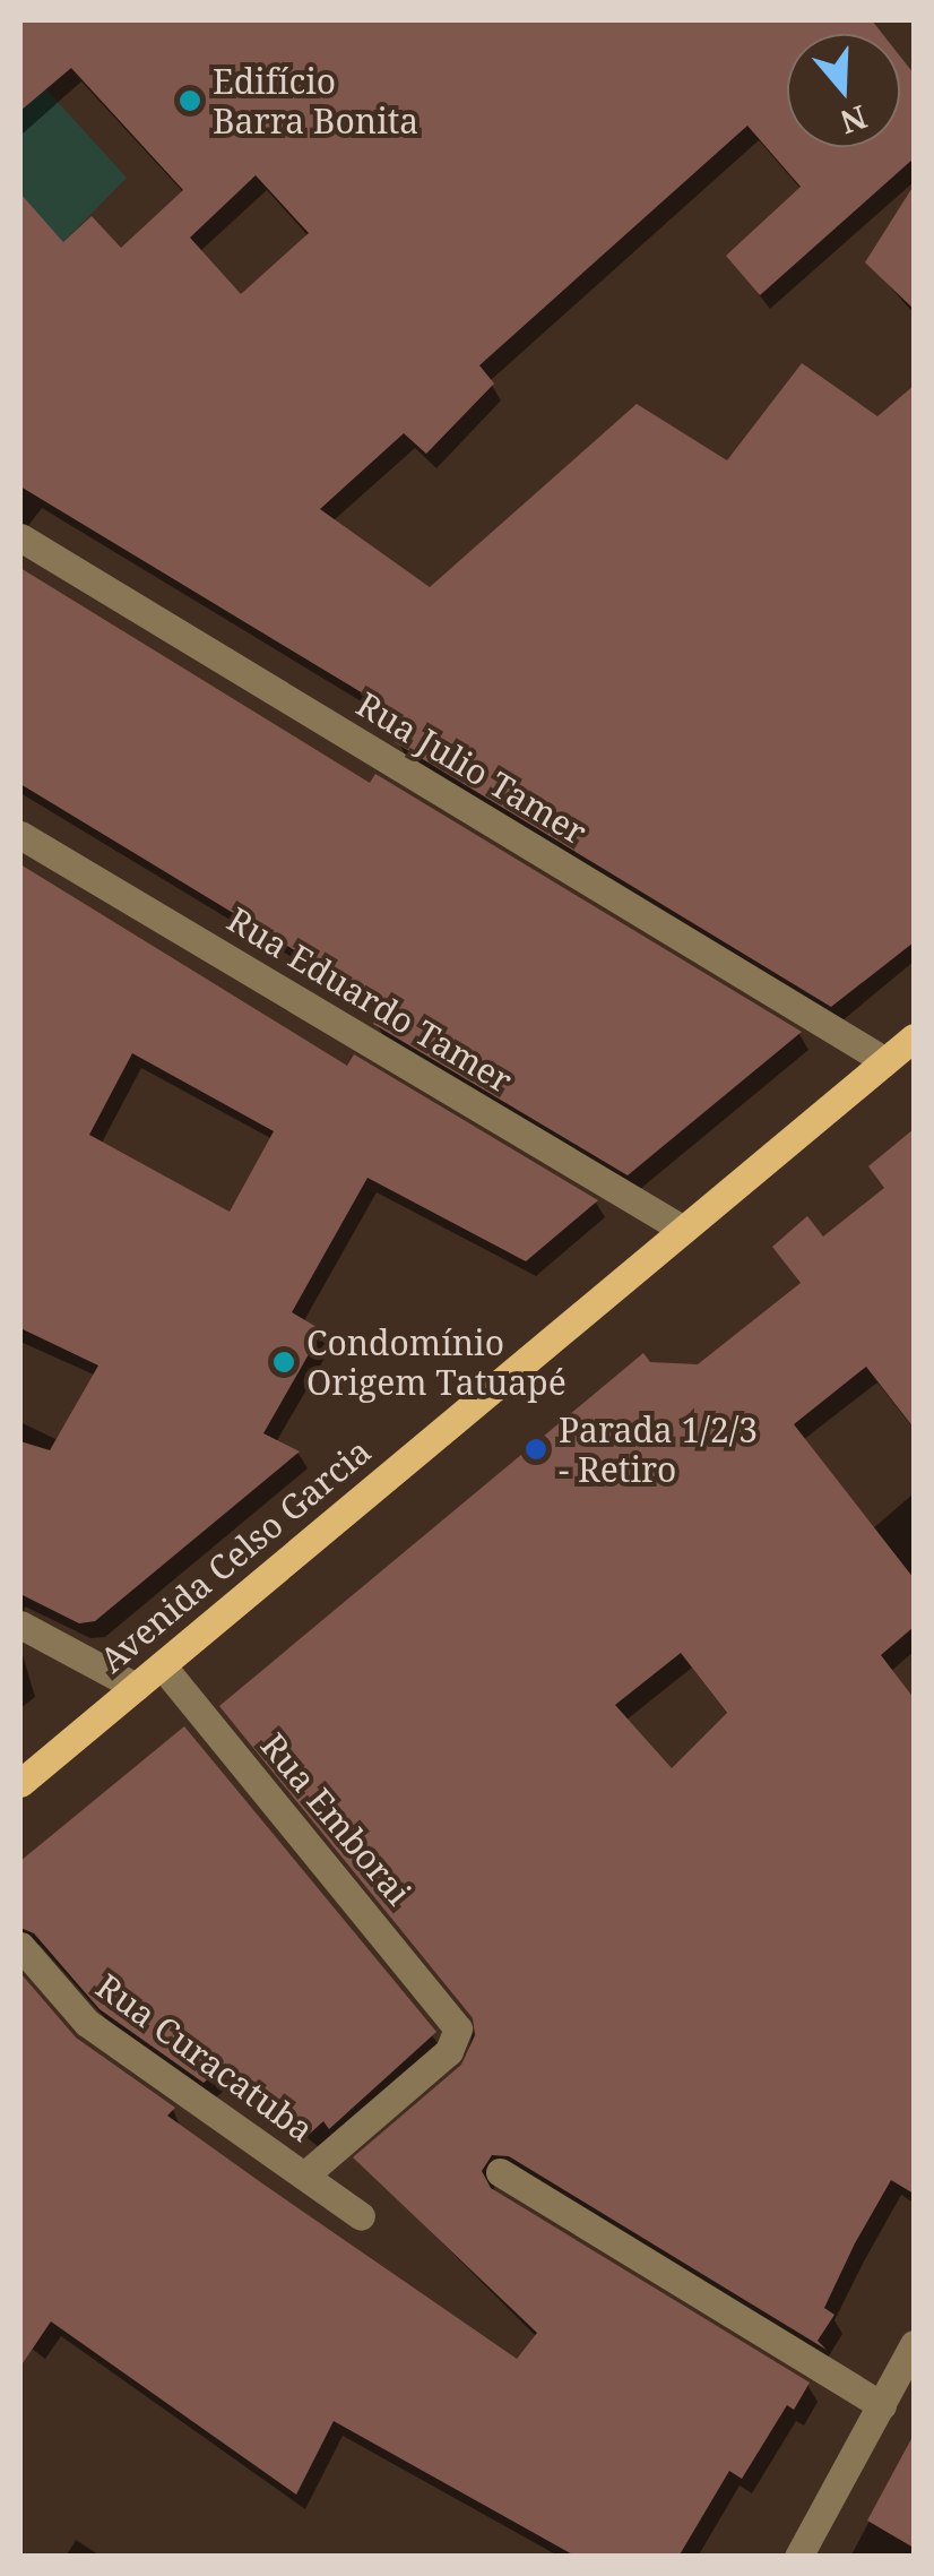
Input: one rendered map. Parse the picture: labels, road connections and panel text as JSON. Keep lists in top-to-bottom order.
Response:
{
  "streets": {
    "main road": ["Avenida Celso Garcia"],
    "street": [
      "Rua Julio Tamer",
      "Rua Eduardo Tamer",
      "Rua Emborai",
      "Rua Curacatuba"
    ]
  },
  "crossings": [
    ["Rua Julio Tamer", "Avenida Celso Garcia"],
    ["Rua Eduardo Tamer", "Avenida Celso Garcia"],
    ["Avenida Celso Garcia", "Rua Emborai"],
    ["Rua Emborai", "Rua Curacatuba"]
  ],
  "places": ["Edifício Barra Bonita", "Condomínio Origem Tatuapé", "Parada 1/2/3 - Retiro"],
  "north": "bottom"
}
